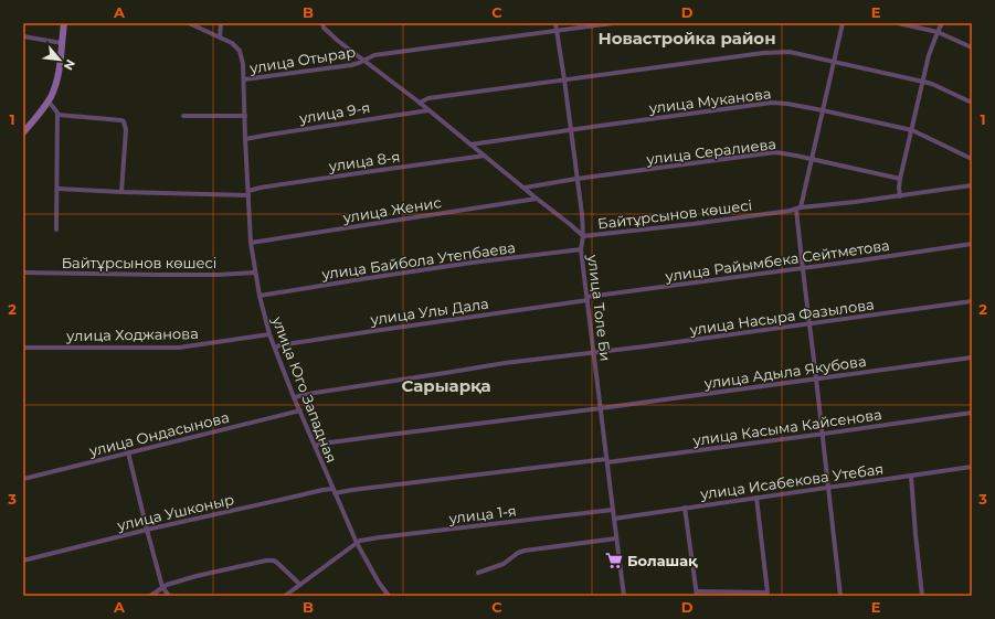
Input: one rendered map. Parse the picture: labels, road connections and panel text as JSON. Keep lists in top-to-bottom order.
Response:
{
  "streets": {
    "street": [
      "улица Отырар",
      "улица Муканова",
      "улица 9-я",
      "улица Сералиева",
      "улица 8-я",
      "улица Женис",
      "Байтұрсынов көшесі",
      "улица Байбола Утепбаева",
      "улица Райымбека Сейтметова",
      "улица Толе Би",
      "улица Улы Дала",
      "улица Насыра Фазылова",
      "улица Ходжанова",
      "улица Адыла Якубова",
      "улица Юго Западная",
      "улица Касыма Кайсенова",
      "улица Ондасынова",
      "улица Исабекова Утебая",
      "улица Ушконыр",
      "улица 1-я"
    ]
  },
  "crossings": [
    ["улица Отырар", "Байтұрсынов көшесі"],
    ["улица Отырар", "улица Толе Би"],
    ["улица Отырар", "улица Юго Западная"],
    ["улица Муканова", "Байтұрсынов көшесі"],
    ["улица Муканова", "улица Толе Би"],
    ["улица 9-я", "Байтұрсынов көшесі"],
    ["улица 9-я", "улица Юго Западная"],
    ["улица Сералиева", "Байтұрсынов көшесі"],
    ["улица Сералиева", "улица Толе Би"],
    ["улица 8-я", "Байтұрсынов көшесі"],
    ["улица 8-я", "улица Юго Западная"],
    ["улица Женис", "Байтұрсынов көшесі"],
    ["улица Женис", "улица Юго Западная"],
    ["Байтұрсынов көшесі", "улица Толе Би"],
    ["Байтұрсынов көшесі", "улица Юго Западная"],
    ["улица Байбола Утепбаева", "улица Толе Би"],
    ["улица Байбола Утепбаева", "улица Юго Западная"],
    ["улица Райымбека Сейтметова", "улица Толе Би"],
    ["улица Райымбека Сейтметова", "улица Улы Дала"],
    ["улица Толе Би", "улица Улы Дала"],
    ["улица Толе Би", "улица Насыра Фазылова"],
    ["улица Толе Би", "улица Адыла Якубова"],
    ["улица Толе Би", "улица Касыма Кайсенова"],
    ["улица Толе Би", "улица Исабекова Утебая"],
    ["улица Толе Би", "улица 1-я"],
    ["улица Улы Дала", "улица Юго Западная"],
    ["улица Насыра Фазылова", "улица Юго Западная"],
    ["улица Ходжанова", "улица Юго Западная"],
    ["улица Адыла Якубова", "улица Юго Западная"],
    ["улица Юго Западная", "улица Касыма Кайсенова"],
    ["улица Юго Западная", "улица Ондасынова"],
    ["улица Юго Западная", "улица Ушконыр"],
    ["улица Юго Западная", "улица 1-я"],
    ["улица Касыма Кайсенова", "улица Ушконыр"]
  ],
  "districts": ["Новастройка район", "Сарыарқа"],
  "places": {
    "supermarket": ["Болашақ"]
  },
  "north": "bottom right",
  "grid": {
    "columns": [
      "A",
      "B",
      "C",
      "D",
      "E"
    ],
    "rows": ["1", "2", "3"]
  }
}
